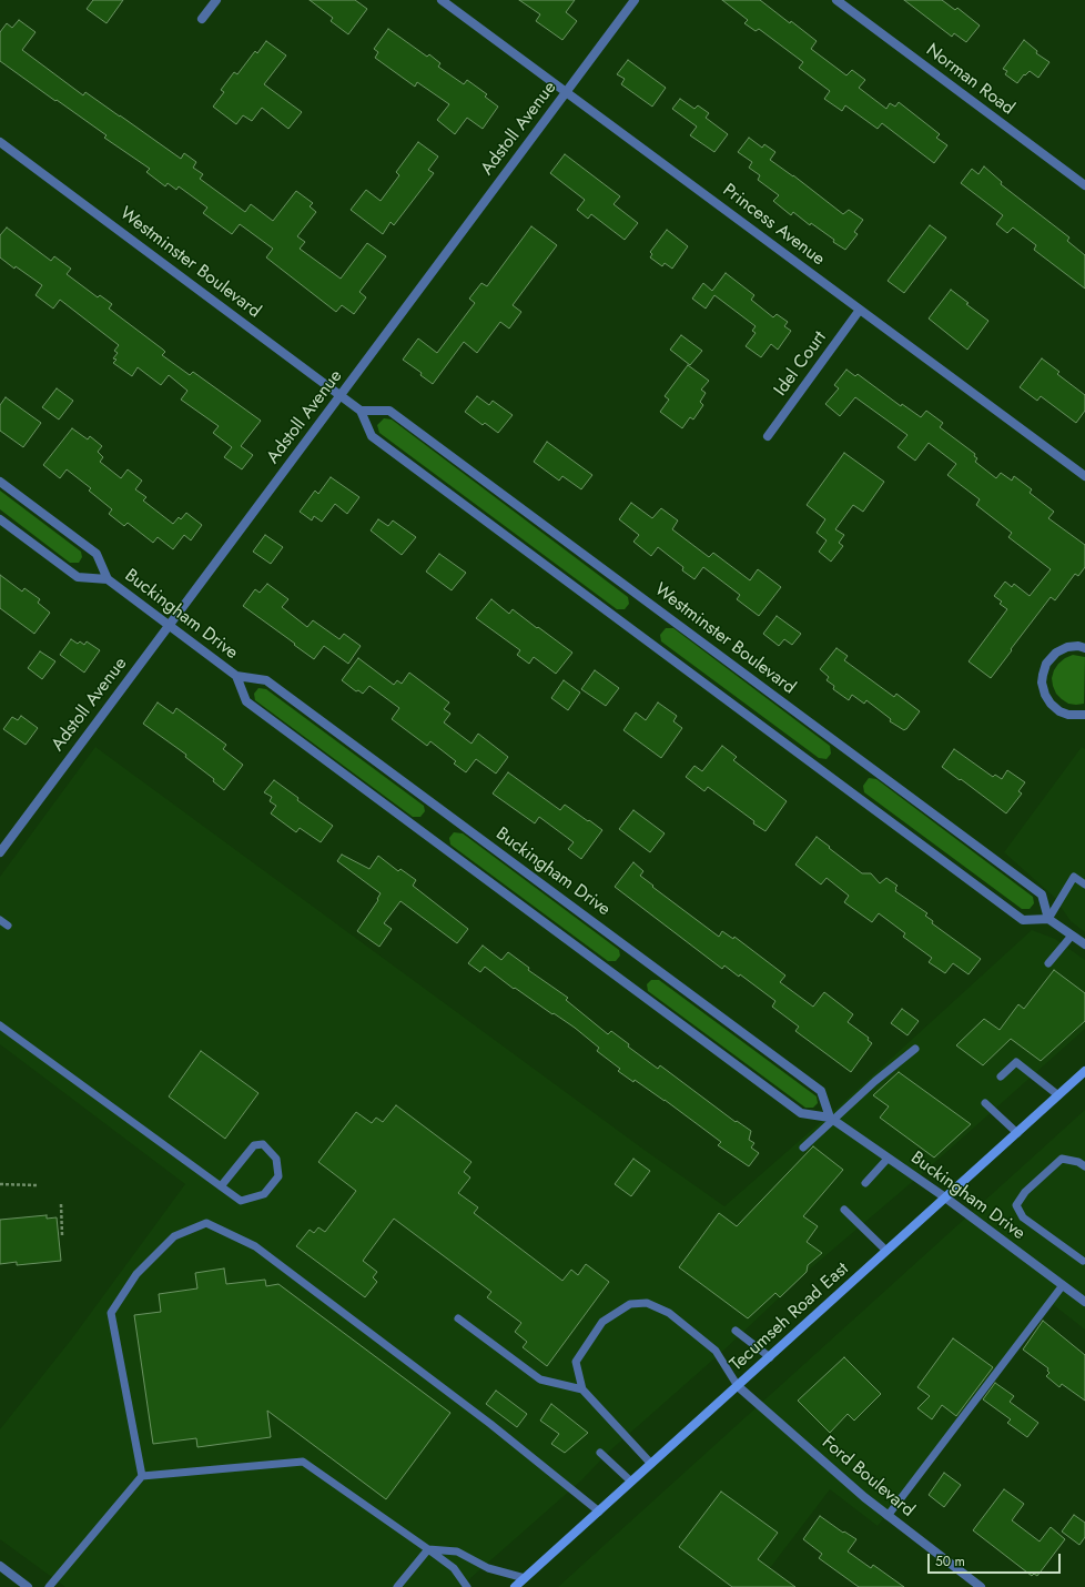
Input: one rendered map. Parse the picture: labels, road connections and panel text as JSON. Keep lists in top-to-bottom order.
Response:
{
  "streets": {
    "main road": ["Tecumseh Road East"],
    "street": [
      "Norman Road",
      "Adstoll Avenue",
      "Princess Avenue",
      "Westminster Boulevard",
      "Idel Court",
      "Buckingham Drive",
      "Ford Boulevard"
    ]
  },
  "crossings": [
    ["Adstoll Avenue", "Princess Avenue"],
    ["Adstoll Avenue", "Westminster Boulevard"],
    ["Adstoll Avenue", "Buckingham Drive"],
    ["Princess Avenue", "Idel Court"],
    ["Buckingham Drive", "Tecumseh Road East"],
    ["Tecumseh Road East", "Ford Boulevard"]
  ],
  "scale_bar": "50 m"
}
